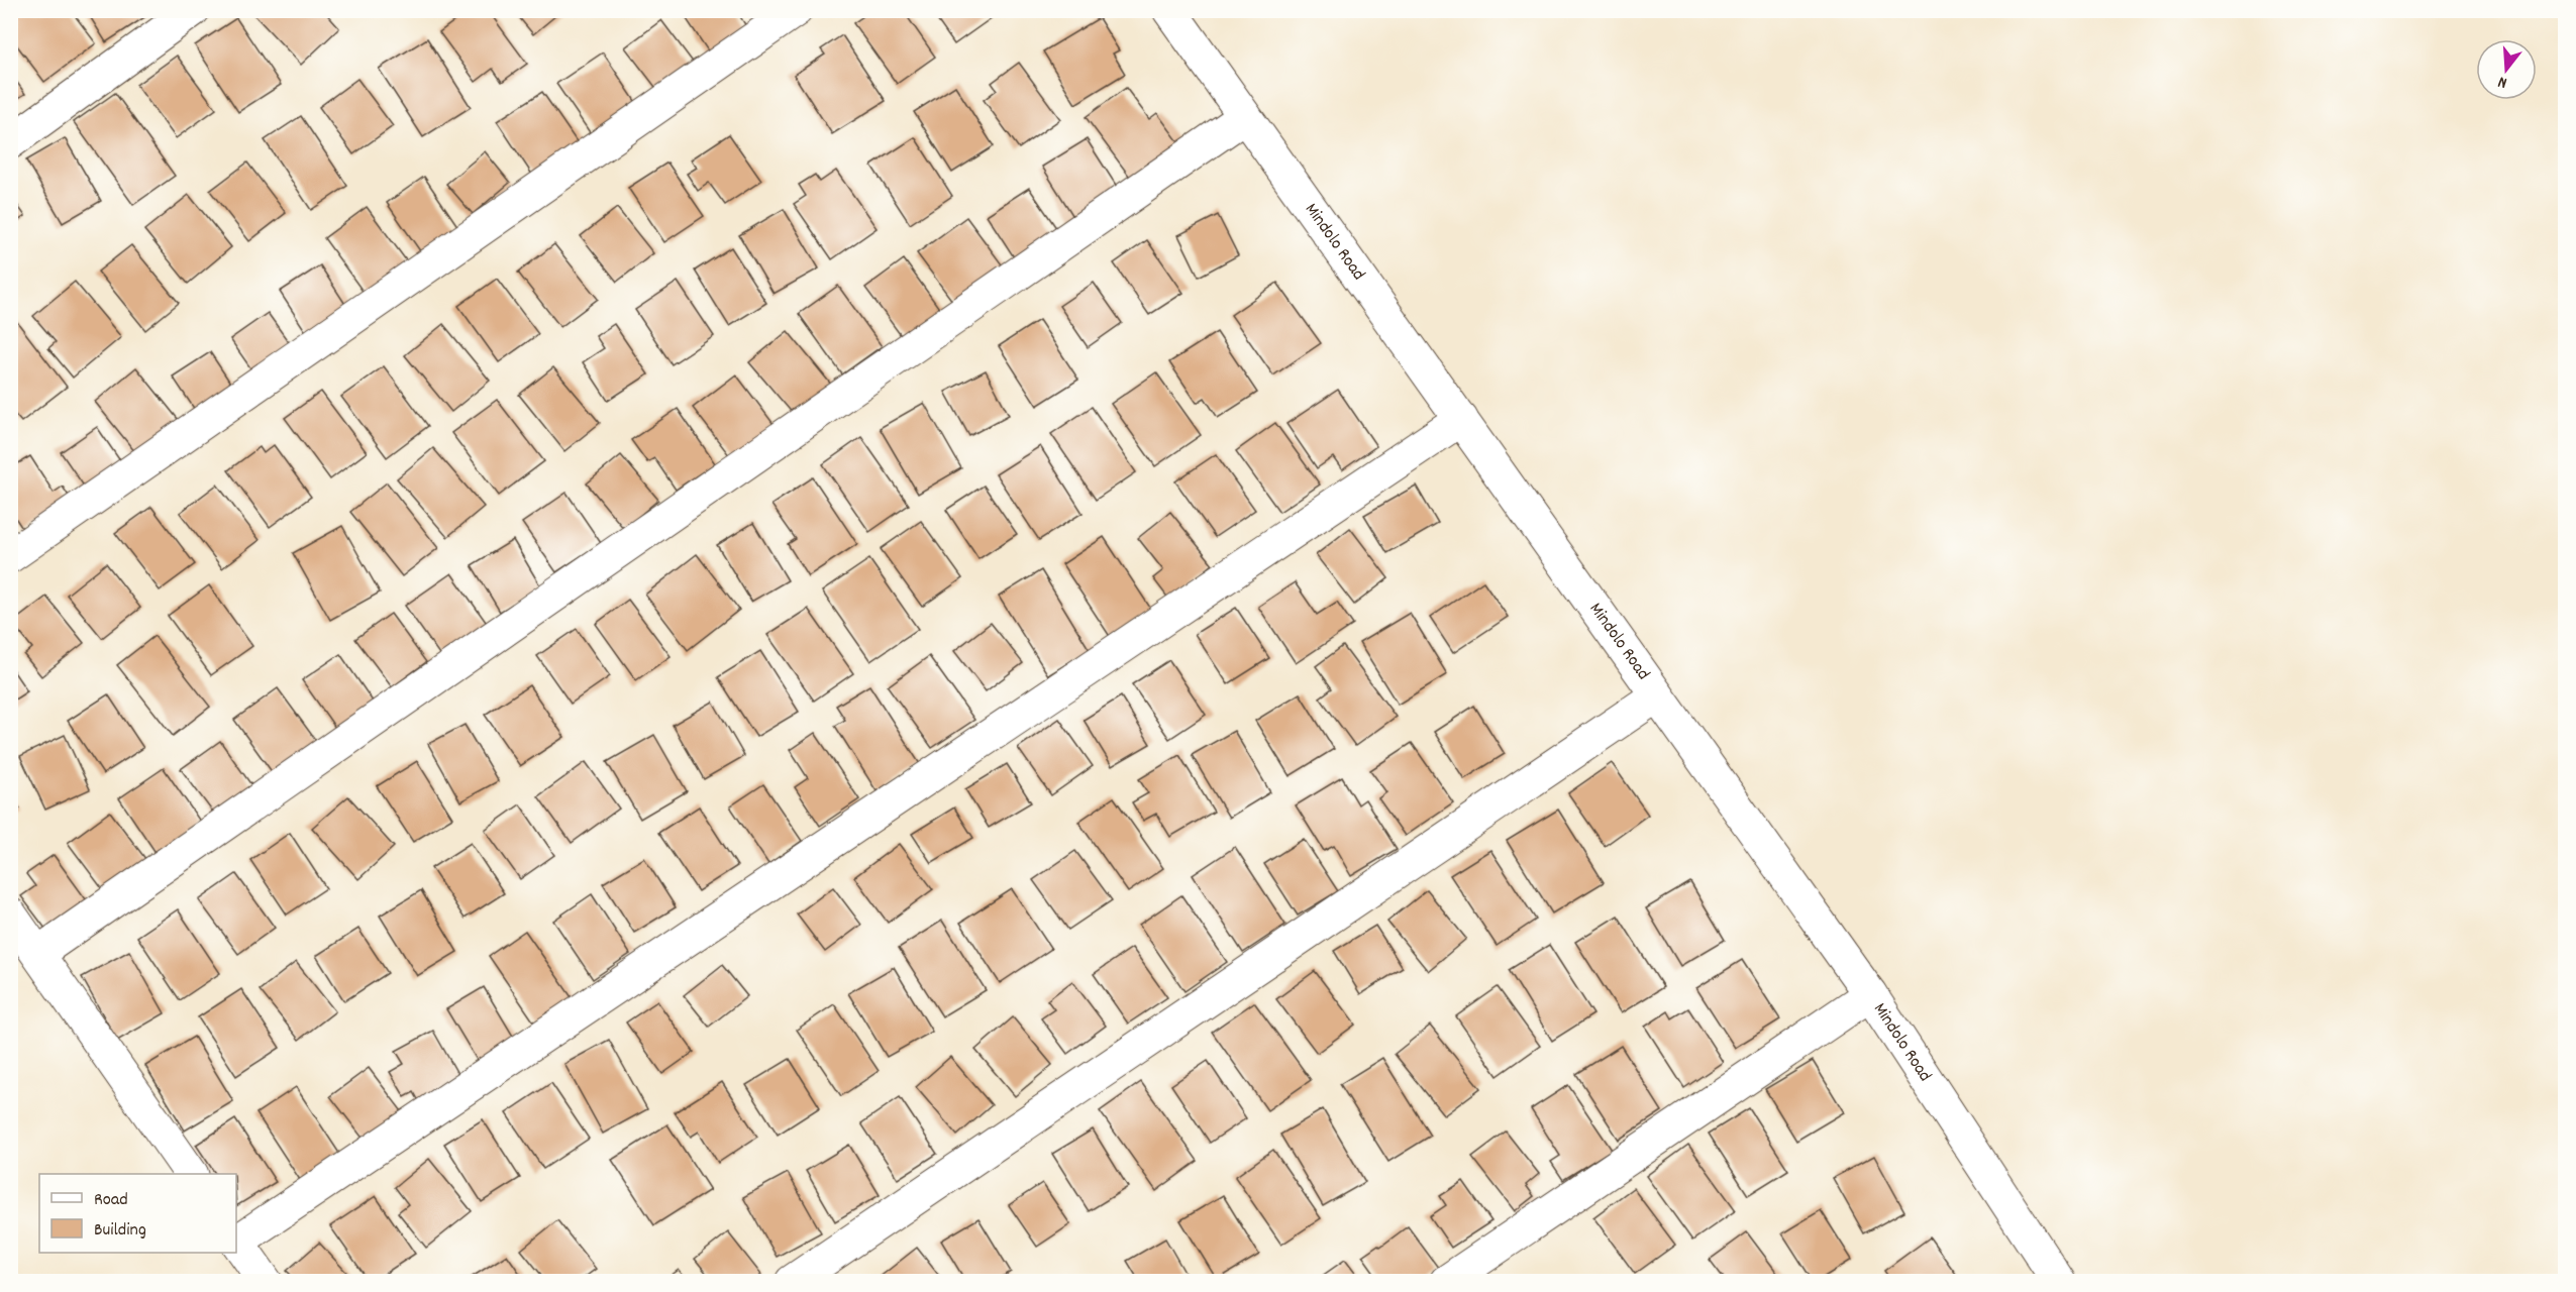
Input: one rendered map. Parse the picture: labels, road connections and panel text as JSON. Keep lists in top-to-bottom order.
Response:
{
  "streets": {
    "street": ["Mindolo Road"]
  },
  "legend": ["Road", "Building"],
  "north": "bottom"
}
